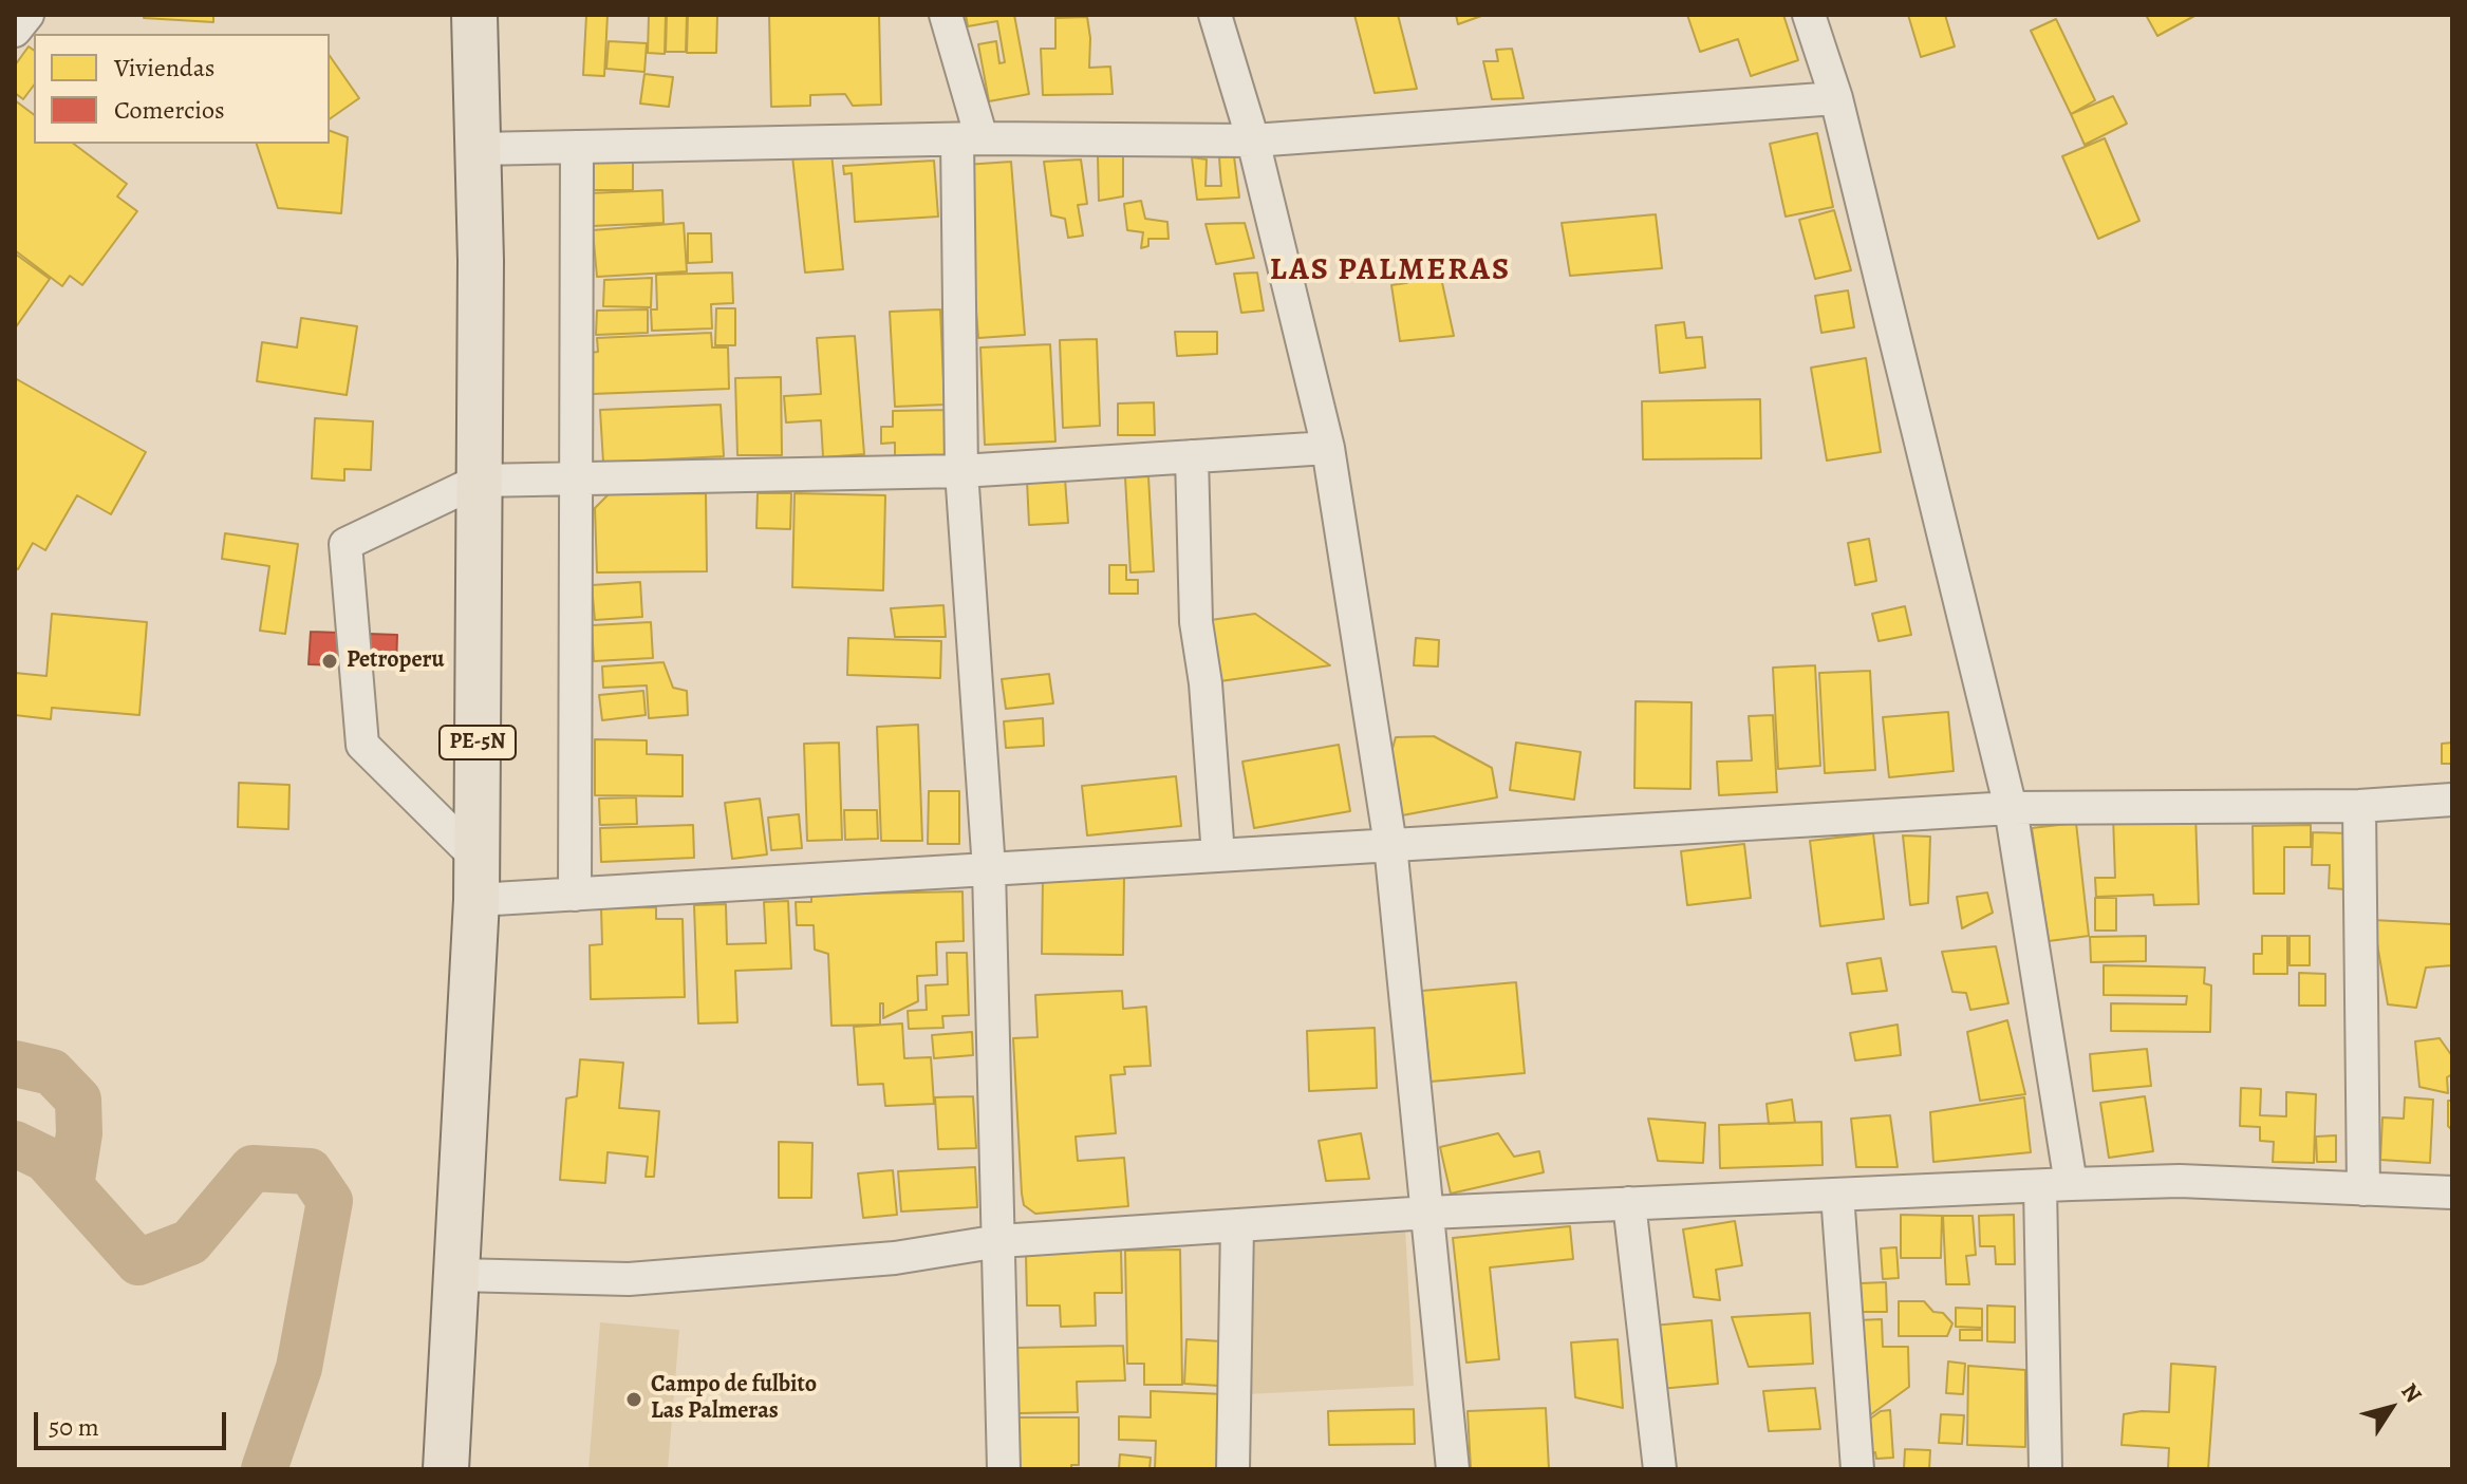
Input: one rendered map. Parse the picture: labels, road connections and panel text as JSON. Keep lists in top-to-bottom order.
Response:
{
  "streets": {
    "highway": ["PE-5N"]
  },
  "districts": ["LAS PALMERAS"],
  "places": ["Petroperu", "Campo de fulbito Las Palmeras"],
  "legend": ["Viviendas", "Comercios"],
  "scale_bar": "50 m",
  "north": "top right"
}
